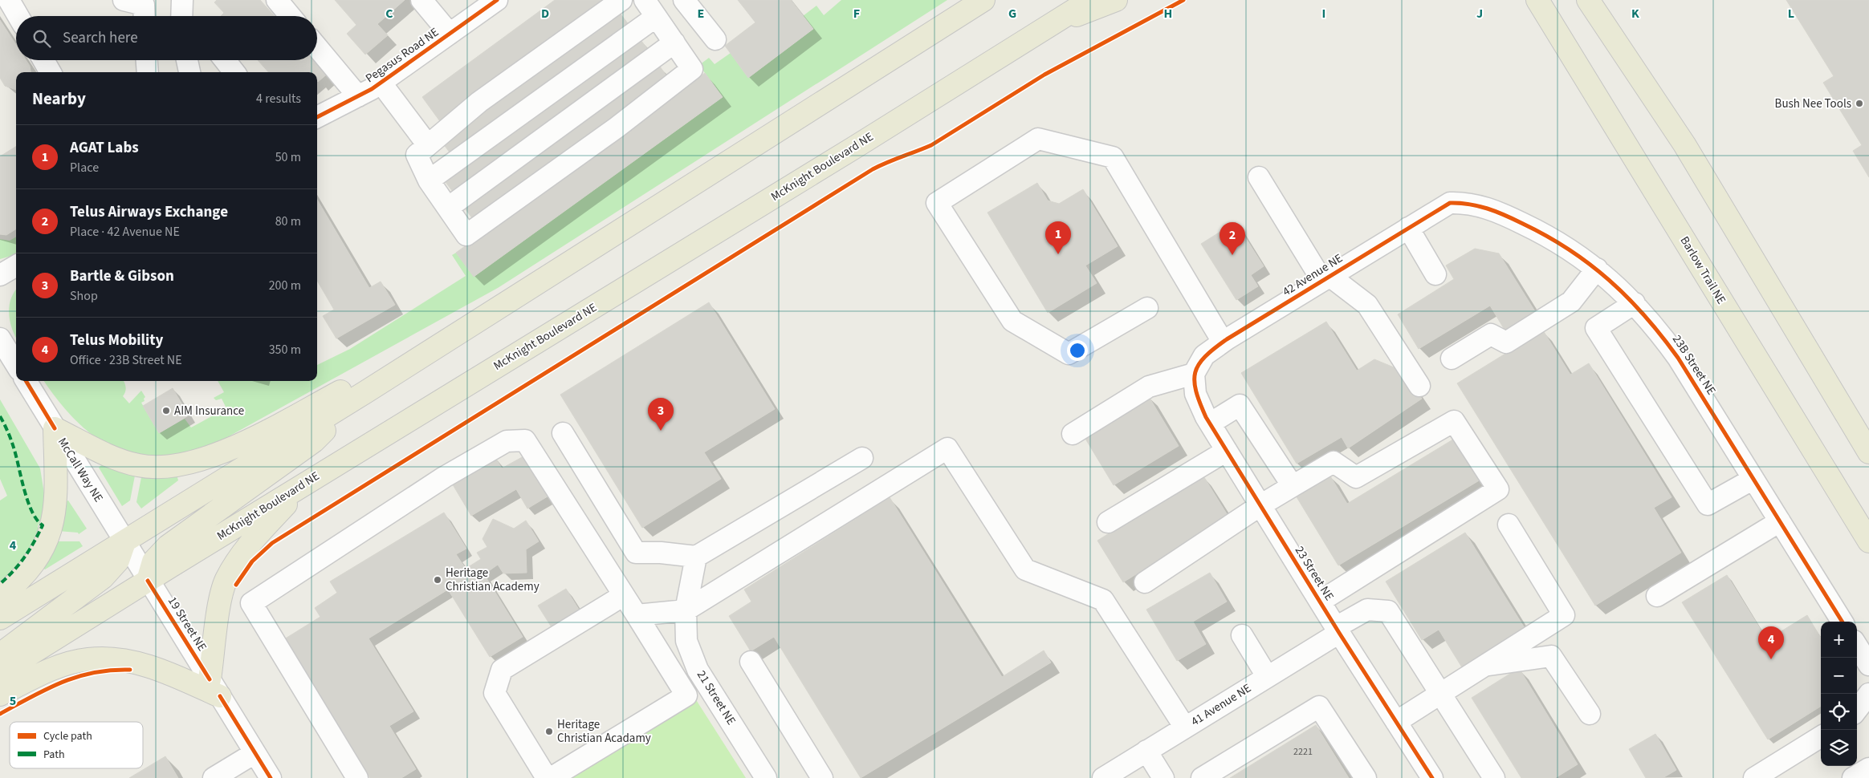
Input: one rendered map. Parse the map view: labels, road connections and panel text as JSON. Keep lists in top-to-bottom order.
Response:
{
  "streets": {
    "main road": ["McKnight Boulevard NE", "Barlow Trail NE"],
    "street": [
      "Pegasus Road NE",
      "42 Avenue NE",
      "23B Street NE",
      "McCall Way NE",
      "23 Street NE",
      "19 Street NE",
      "21 Street NE",
      "41 Avenue NE"
    ]
  },
  "crossings": [
    ["McKnight Boulevard NE", "19 Street NE"],
    ["42 Avenue NE", "23B Street NE"],
    ["42 Avenue NE", "23 Street NE"],
    ["McCall Way NE", "19 Street NE"],
    ["23 Street NE", "41 Avenue NE"]
  ],
  "places": [
    "Bush Nee Tools",
    "AIM Insurance",
    "Heritage Christian Academy",
    "Heritage Christian Acadamy"
  ],
  "house_numbers": ["2221"],
  "legend": ["Cycle path", "Path"],
  "page": {
    "search": "Search here",
    "heading": ["Nearby", "4 results"],
    "list": [
      {
        "mark": "1",
        "name": "AGAT Labs",
        "note": "Place",
        "value": "50 m"
      },
      {
        "mark": "2",
        "name": "Telus Airways Exchange",
        "note": "Place · 42 Avenue NE",
        "value": "80 m"
      },
      {
        "mark": "3",
        "name": "Bartle & Gibson",
        "note": "Shop",
        "value": "200 m"
      },
      {
        "mark": "4",
        "name": "Telus Mobility",
        "note": "Office · 23B Street NE",
        "value": "350 m"
      }
    ],
    "pins": [
      "1",
      "2",
      "3",
      "4"
    ],
    "map_buttons": ["+", "−"]
  },
  "grid": {
    "columns": [
      "C",
      "D",
      "E",
      "F",
      "G",
      "H",
      "I",
      "J",
      "K",
      "L"
    ],
    "rows": ["4", "5"]
  }
}
